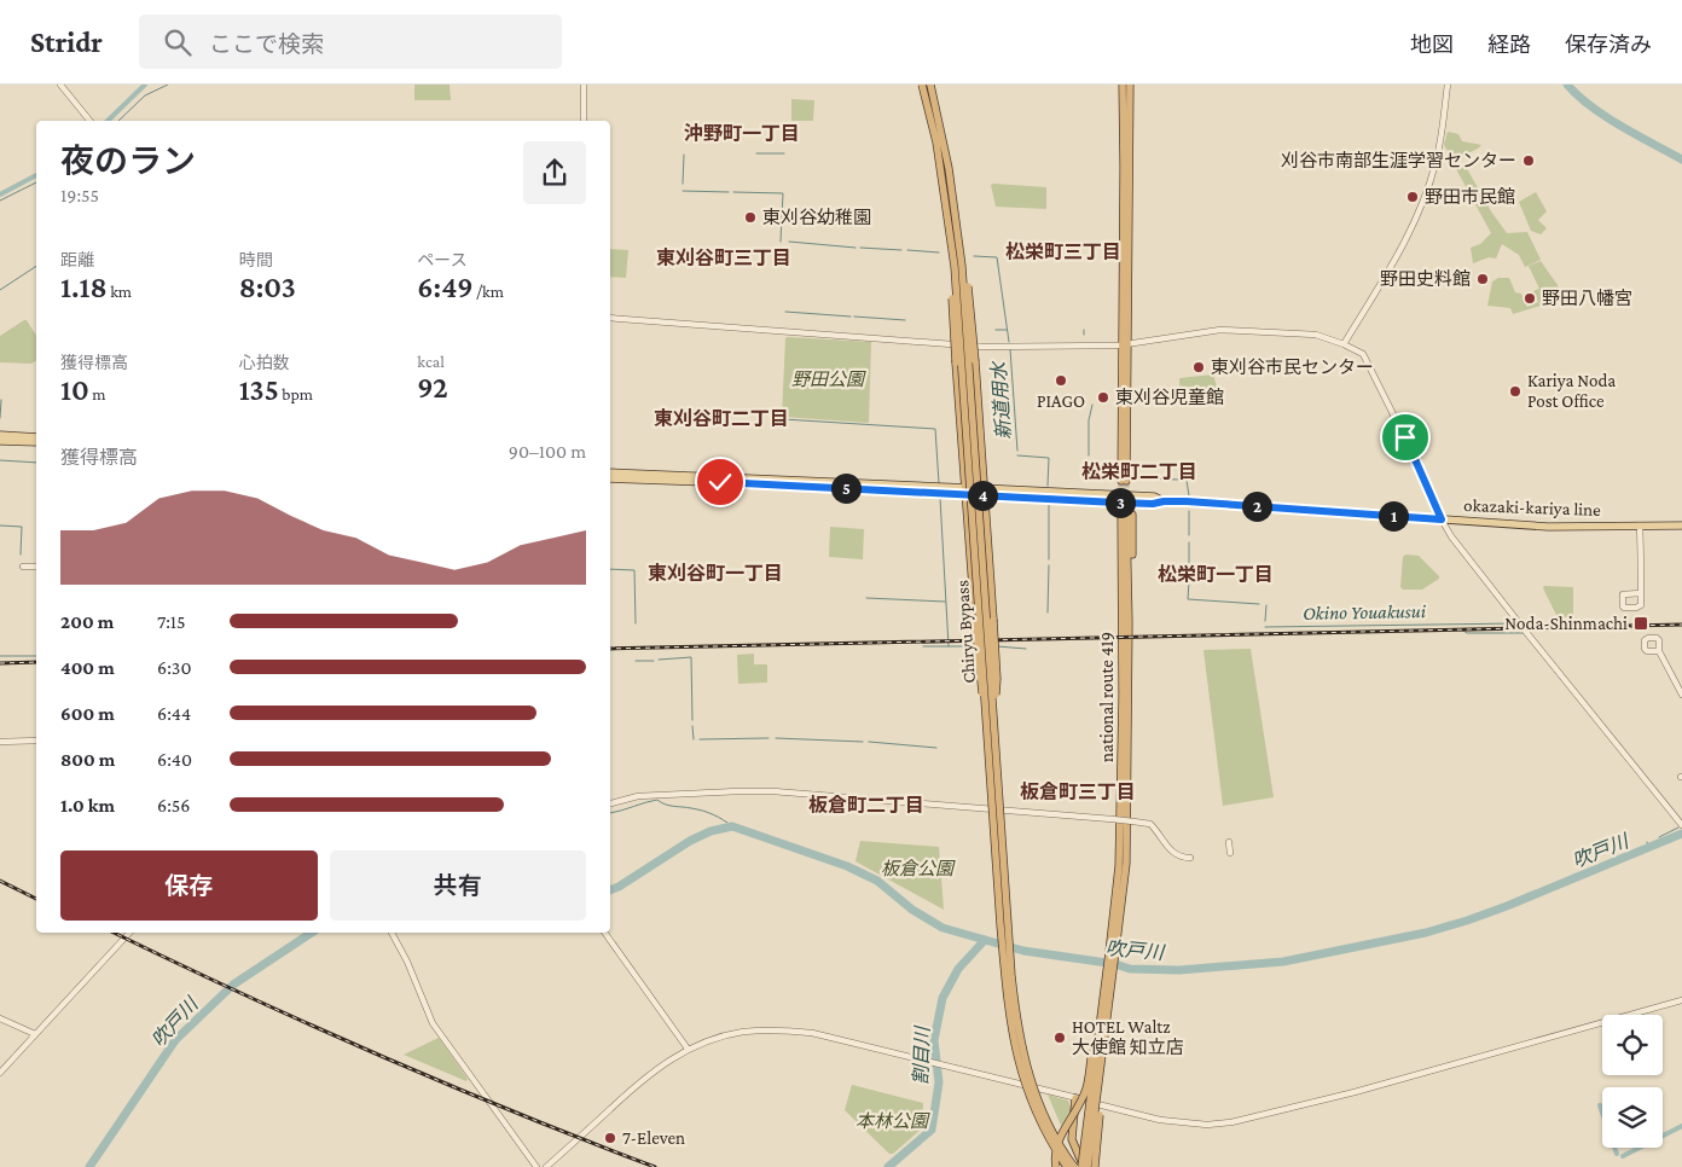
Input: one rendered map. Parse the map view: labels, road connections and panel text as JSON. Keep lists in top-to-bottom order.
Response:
{
  "streets": {
    "highway": ["Chiryu Bypass", "national route 419"],
    "main road": ["okazaki-kariya line"]
  },
  "districts": [
    "沖野町一丁目",
    "松栄町三丁目",
    "東刈谷町三丁目",
    "東刈谷町二丁目",
    "松栄町二丁目",
    "東刈谷町一丁目",
    "松栄町一丁目",
    "板倉町三丁目",
    "板倉町二丁目"
  ],
  "water": [
    "新道用水",
    "Okino Youakusui",
    "吹戸川",
    "割目川"
  ],
  "parks": ["野田公園", "板倉公園", "本林公園"],
  "places": {
    "other": [
      "刈谷市南部生涯学習センター",
      "野田市民館",
      "東刈谷幼稚園",
      "野田史料館",
      "野田八幡宮",
      "東刈谷市民センター",
      "PIAGO",
      "Kariya Noda Post Office",
      "東刈谷児童館",
      "HOTEL Waltz 大使館 知立店",
      "7-Eleven"
    ],
    "transit": ["Noda-Shinmachi"]
  },
  "page": {
    "header": "Stridr",
    "search": "ここで検索",
    "nav": ["地図", "経路", "保存済み"],
    "heading": ["夜のラン", "19:55"],
    "stats": [
      ["距離", "1.18 km"],
      ["時間", "8:03"],
      ["ペース", "6:49 /km"],
      ["獲得標高", "10 m"],
      ["心拍数", "135 bpm"],
      ["kcal", "92"]
    ],
    "chart": ["獲得標高", "90–100 m"],
    "pins": [
      "5",
      "4",
      "3",
      "2",
      "1"
    ],
    "list": [
      {
        "name": "200 m",
        "note": "7:15"
      },
      {
        "name": "400 m",
        "note": "6:30"
      },
      {
        "name": "600 m",
        "note": "6:44"
      },
      {
        "name": "800 m",
        "note": "6:40"
      },
      {
        "name": "1.0 km",
        "note": "6:56"
      }
    ],
    "buttons": ["保存", "共有"]
  }
}
